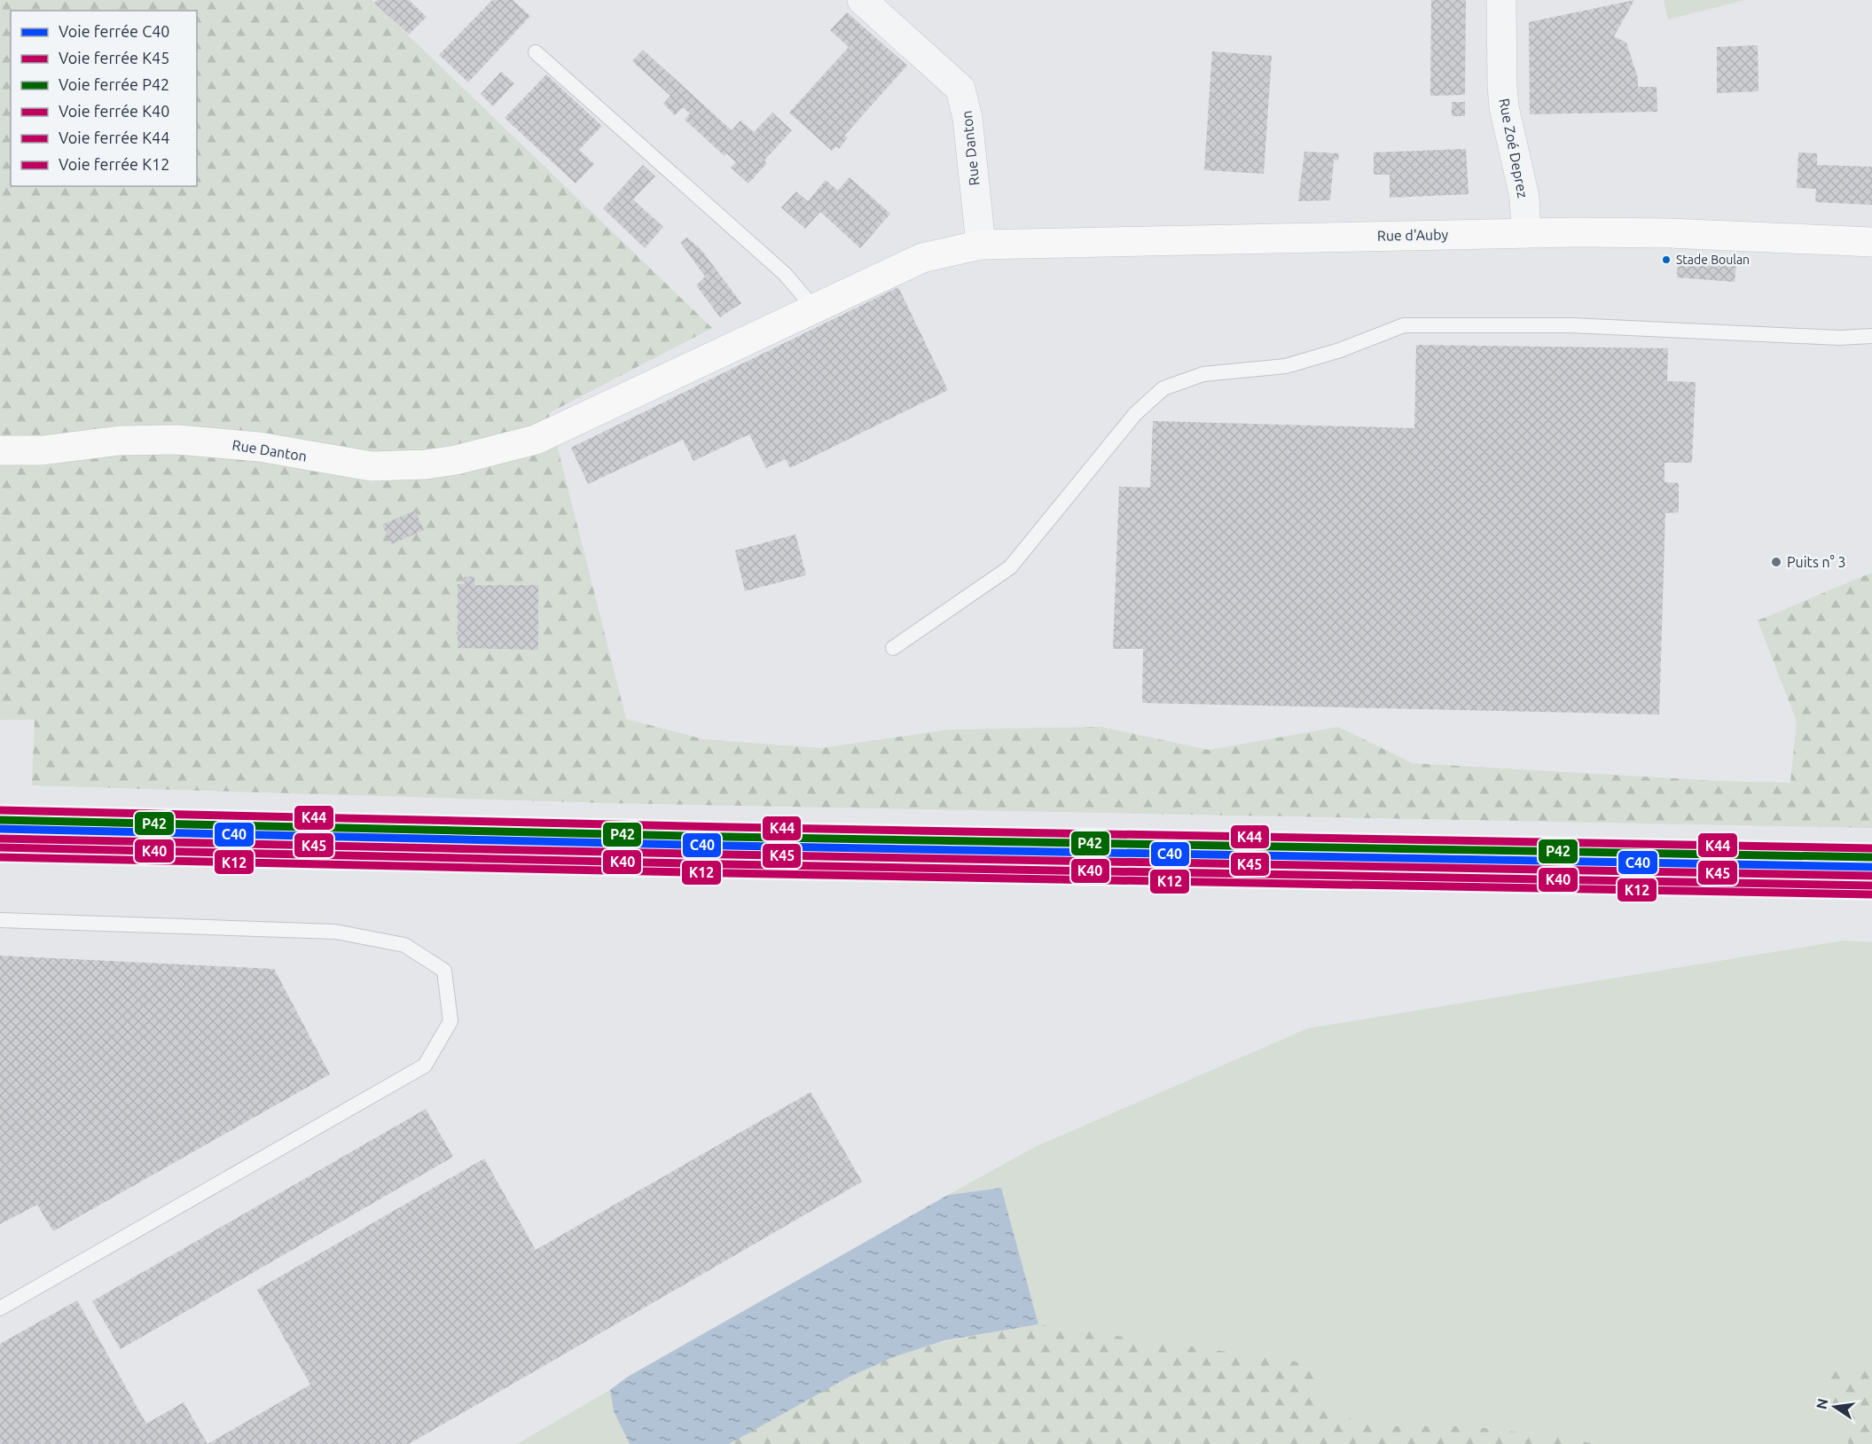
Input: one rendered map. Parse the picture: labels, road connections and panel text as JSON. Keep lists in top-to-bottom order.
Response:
{
  "streets": {
    "street": ["Rue Danton", "Rue Zoé Deprez", "Rue d'Auby"]
  },
  "crossings": [
    ["Rue Danton", "Rue d'Auby"],
    ["Rue Zoé Deprez", "Rue d'Auby"]
  ],
  "places": ["Stade Boulan", "Puits n° 3"],
  "lines": [
    "rail line K44",
    "rail line P42",
    "rail line C40",
    "rail line K45",
    "rail line K40",
    "rail line K12"
  ],
  "legend": [
    "Voie ferrée C40",
    "Voie ferrée K45",
    "Voie ferrée P42",
    "Voie ferrée K40",
    "Voie ferrée K44",
    "Voie ferrée K12"
  ],
  "north": "left"
}
